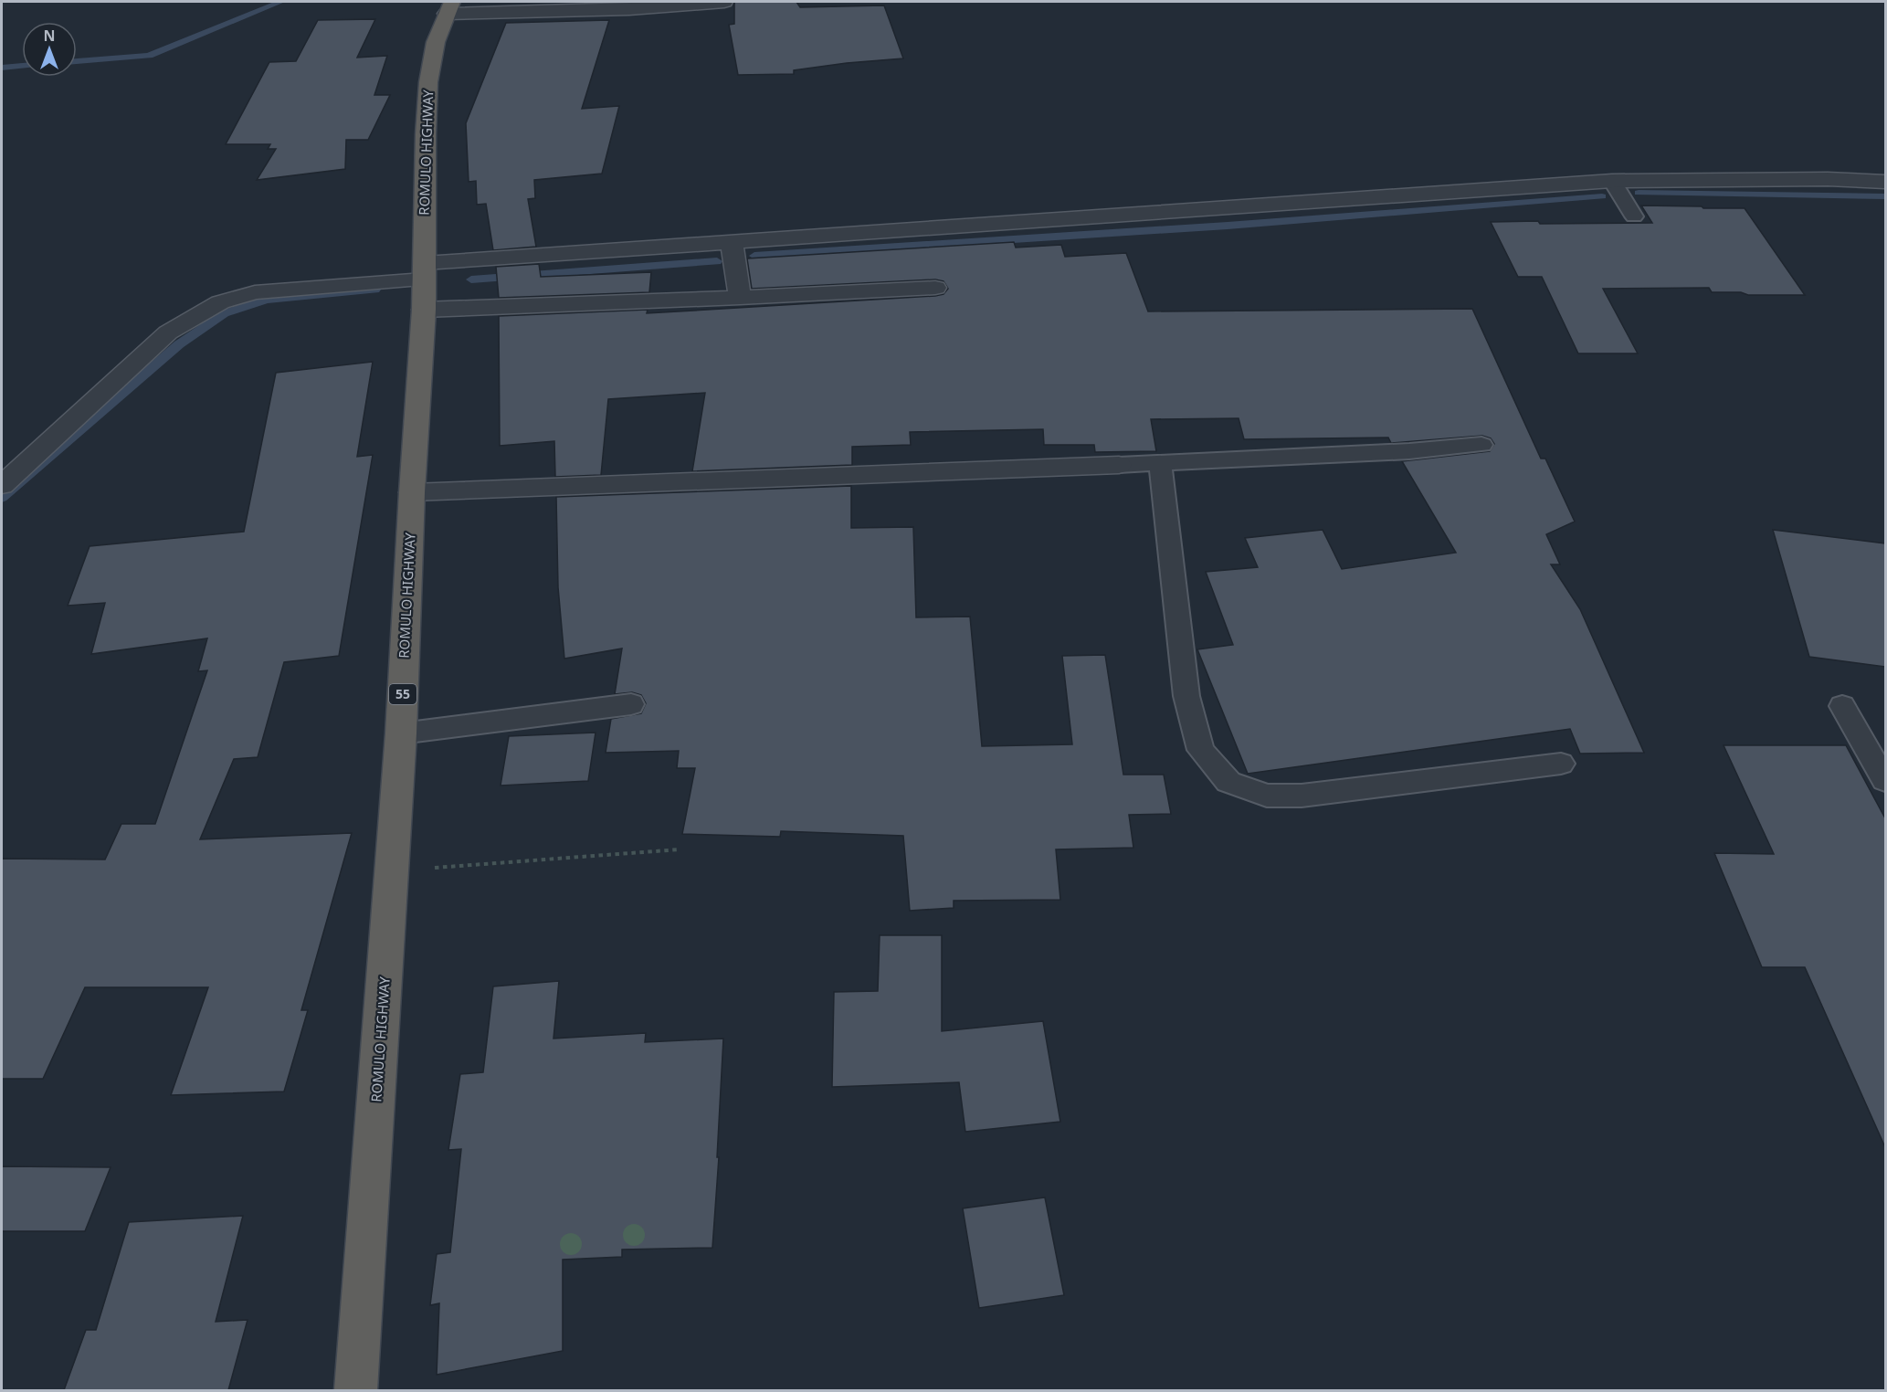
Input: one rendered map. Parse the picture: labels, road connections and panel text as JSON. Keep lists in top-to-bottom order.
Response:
{
  "streets": {
    "highway": ["ROMULO HIGHWAY", "55"]
  },
  "north": "top"
}
